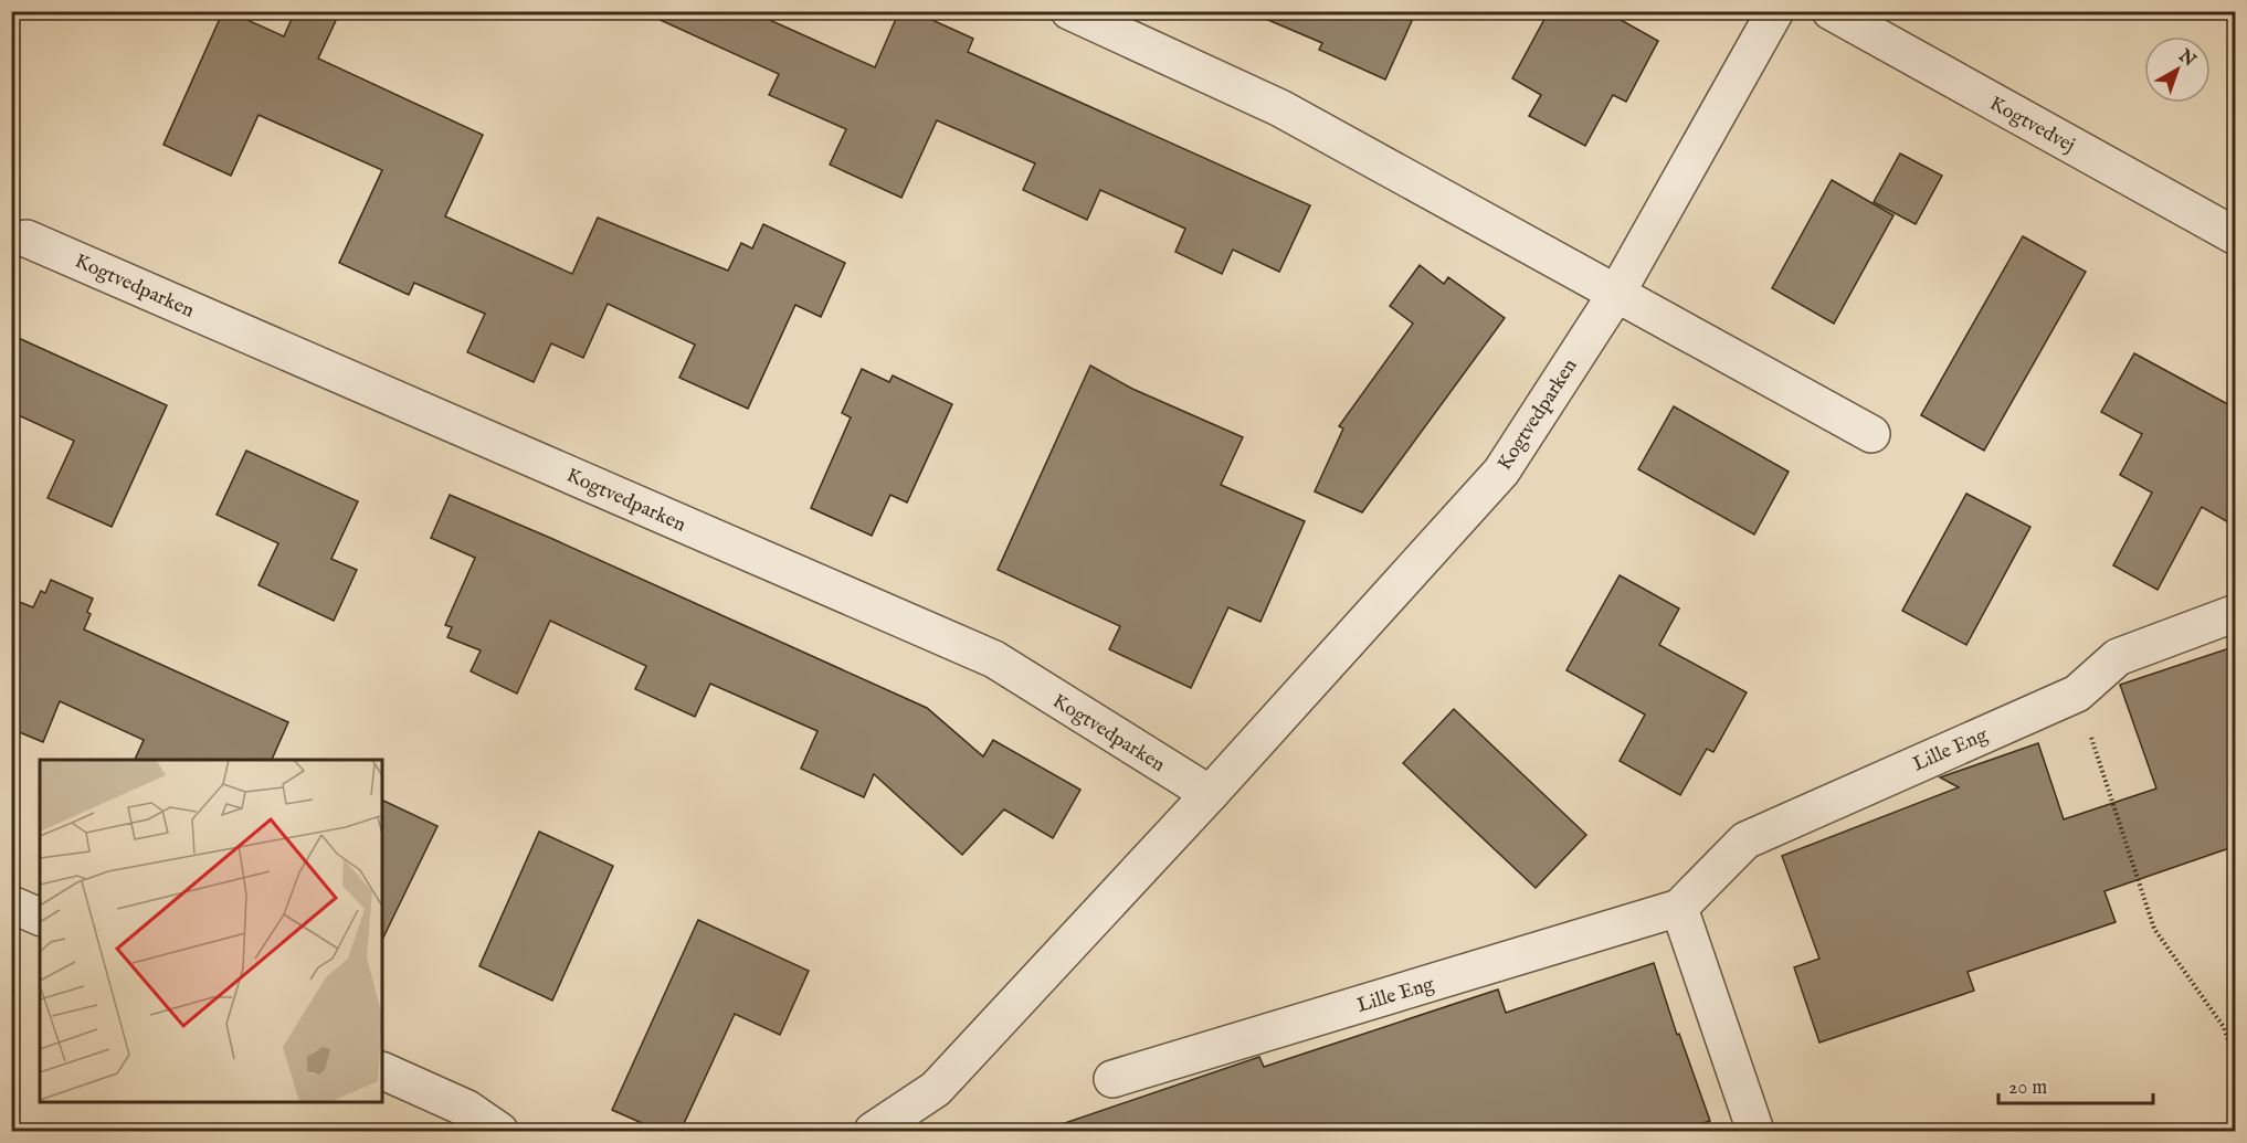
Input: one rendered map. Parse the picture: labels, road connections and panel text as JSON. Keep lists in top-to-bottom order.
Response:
{
  "streets": {
    "street": ["Kogtvedvej", "Kogtvedparken", "Lille Eng"]
  },
  "scale_bar": "20 m",
  "north": "top right"
}
